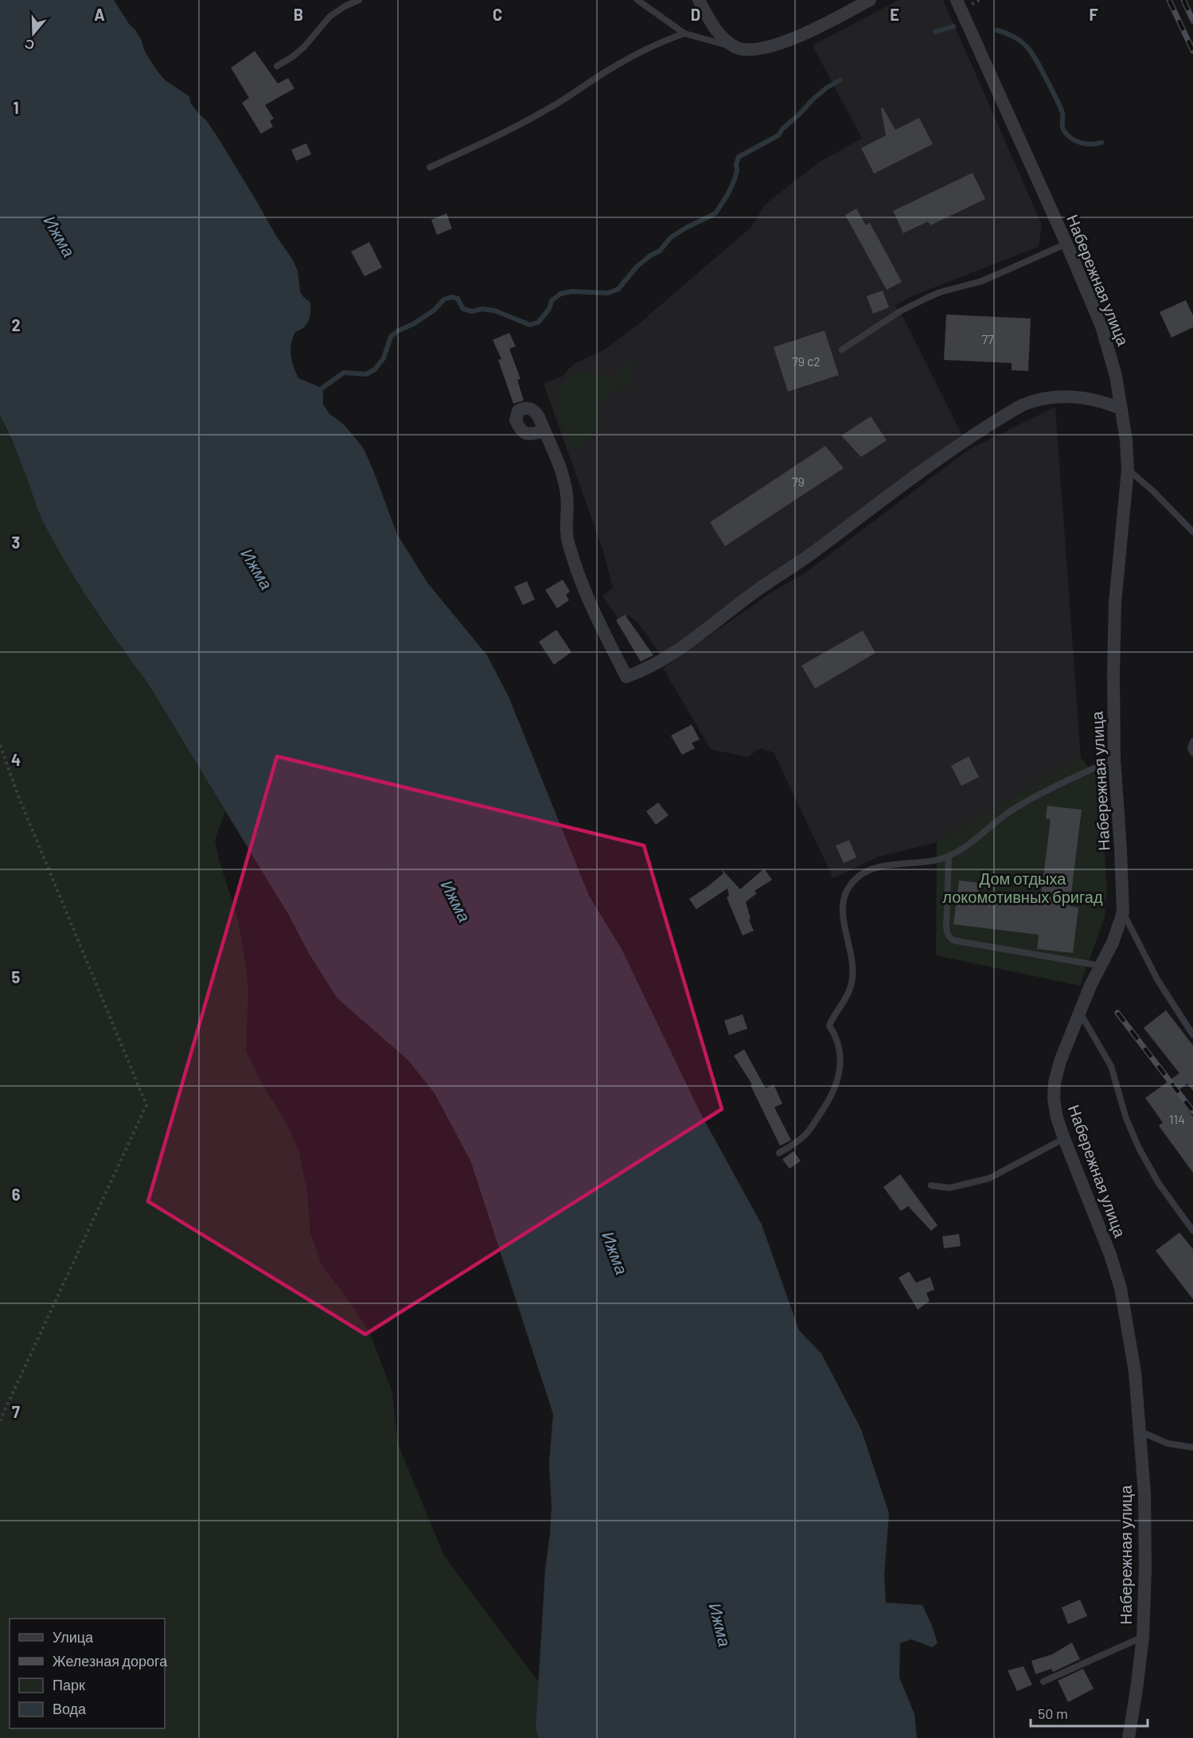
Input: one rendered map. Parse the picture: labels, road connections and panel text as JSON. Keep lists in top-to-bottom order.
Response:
{
  "streets": {
    "street": ["Набережная улица"]
  },
  "water": ["Ижма"],
  "parks": ["Дом отдыха локомотивных бригад"],
  "house_numbers": [
    "77",
    "79 с2",
    "79",
    "114"
  ],
  "legend": [
    "Улица",
    "Железная дорога",
    "Парк",
    "Вода"
  ],
  "scale_bar": "50 m",
  "north": "bottom",
  "grid": {
    "columns": [
      "A",
      "B",
      "C",
      "D",
      "E",
      "F"
    ],
    "rows": [
      "1",
      "2",
      "3",
      "4",
      "5",
      "6",
      "7"
    ]
  }
}
